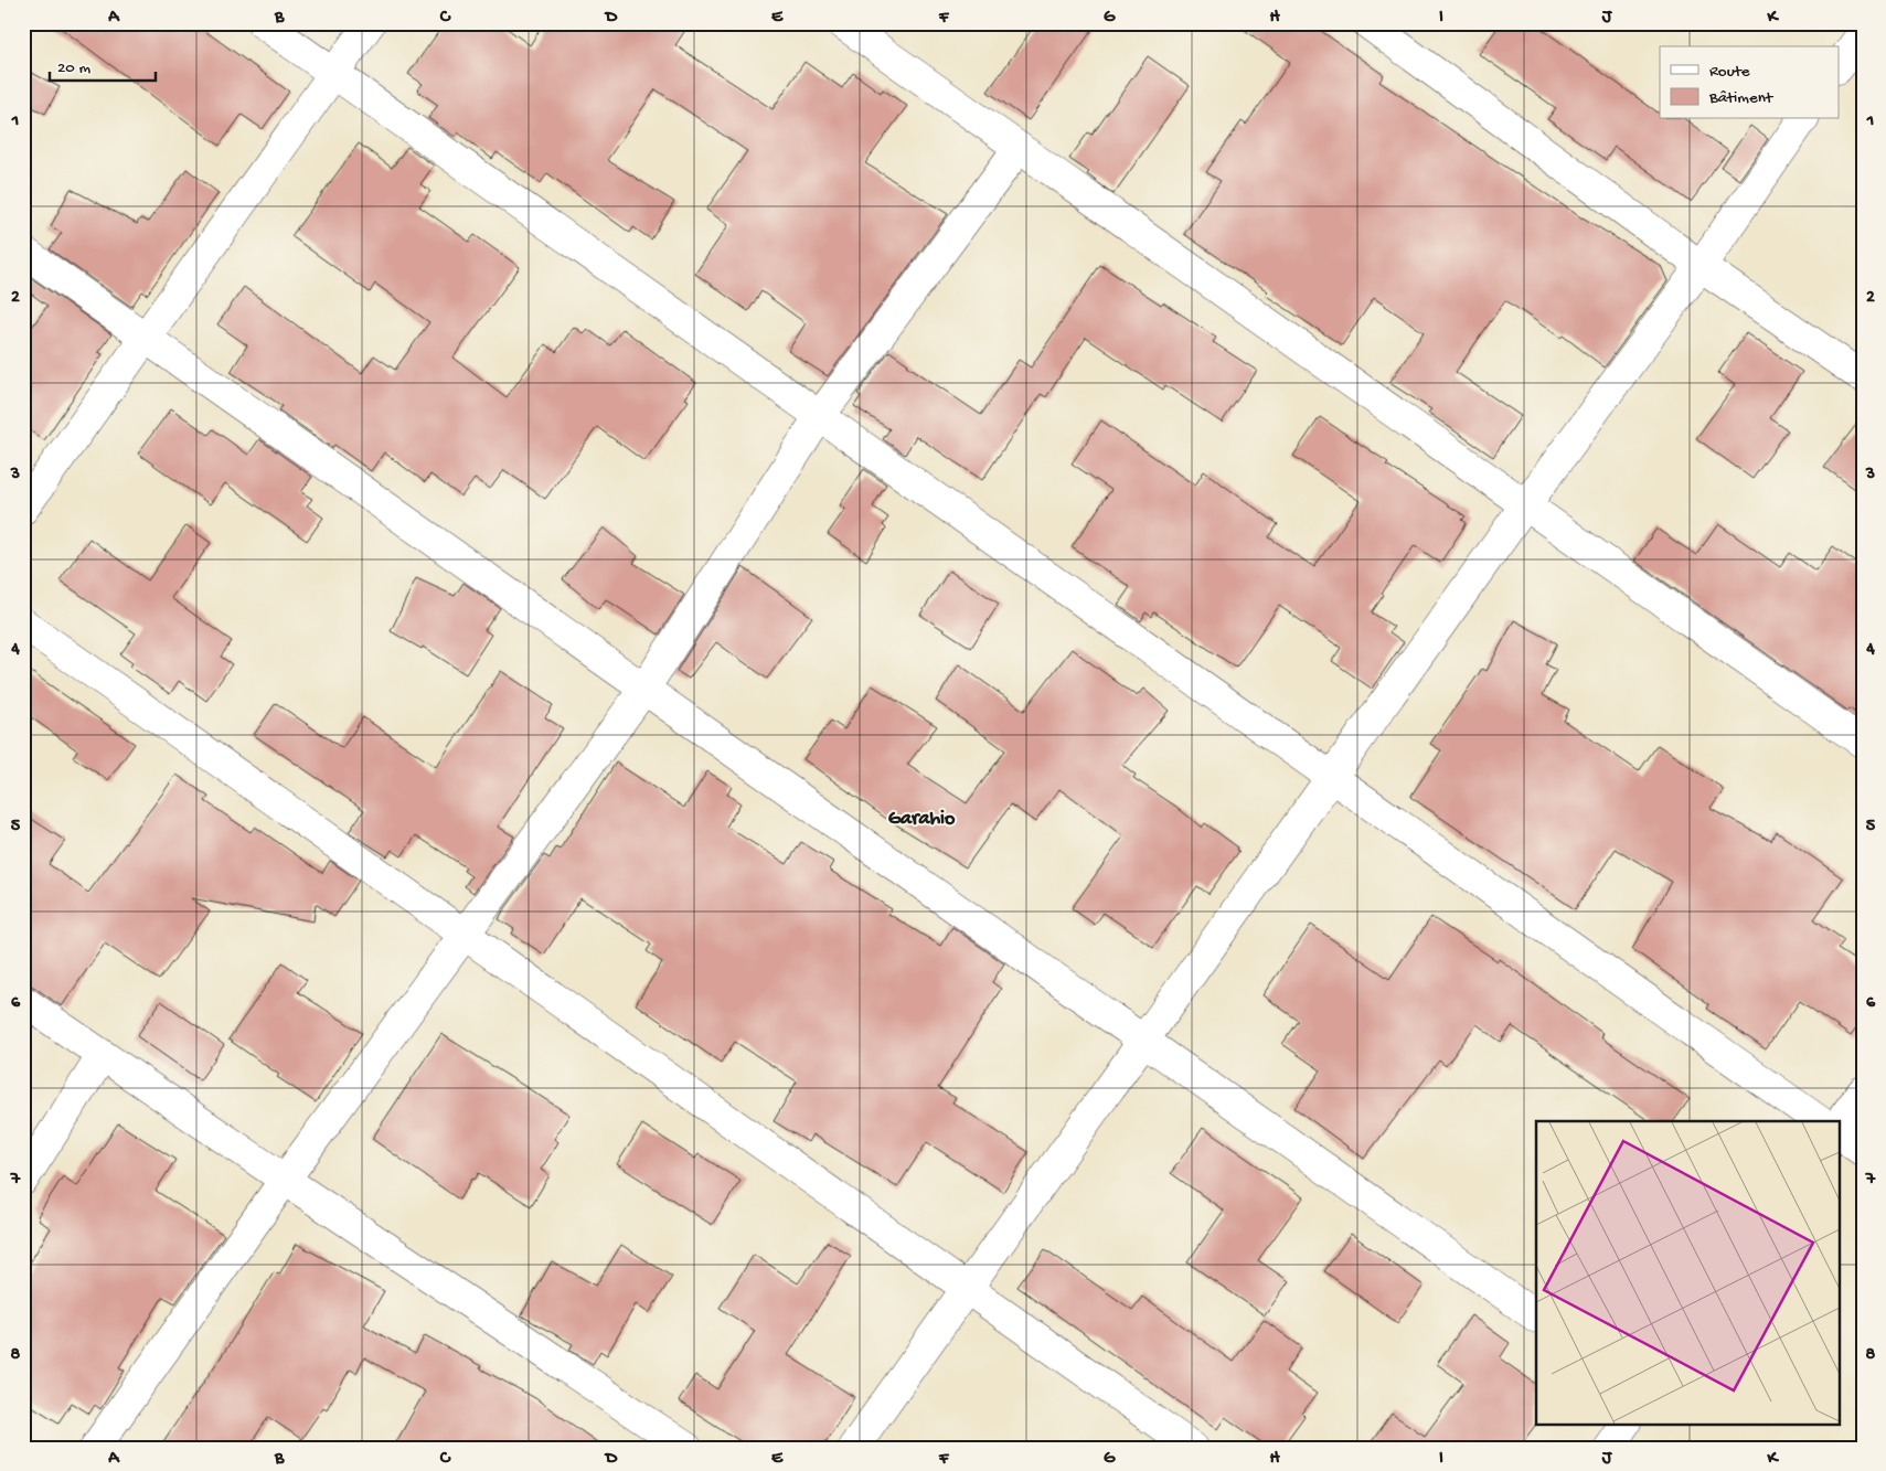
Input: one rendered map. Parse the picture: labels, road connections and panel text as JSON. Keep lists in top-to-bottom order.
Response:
{
  "districts": ["Garahio"],
  "legend": ["Route", "Bâtiment"],
  "scale_bar": "20 m",
  "grid": {
    "columns": [
      "A",
      "B",
      "C",
      "D",
      "E",
      "F",
      "G",
      "H",
      "I",
      "J",
      "K"
    ],
    "rows": [
      "1",
      "2",
      "3",
      "4",
      "5",
      "6",
      "7",
      "8"
    ]
  }
}
